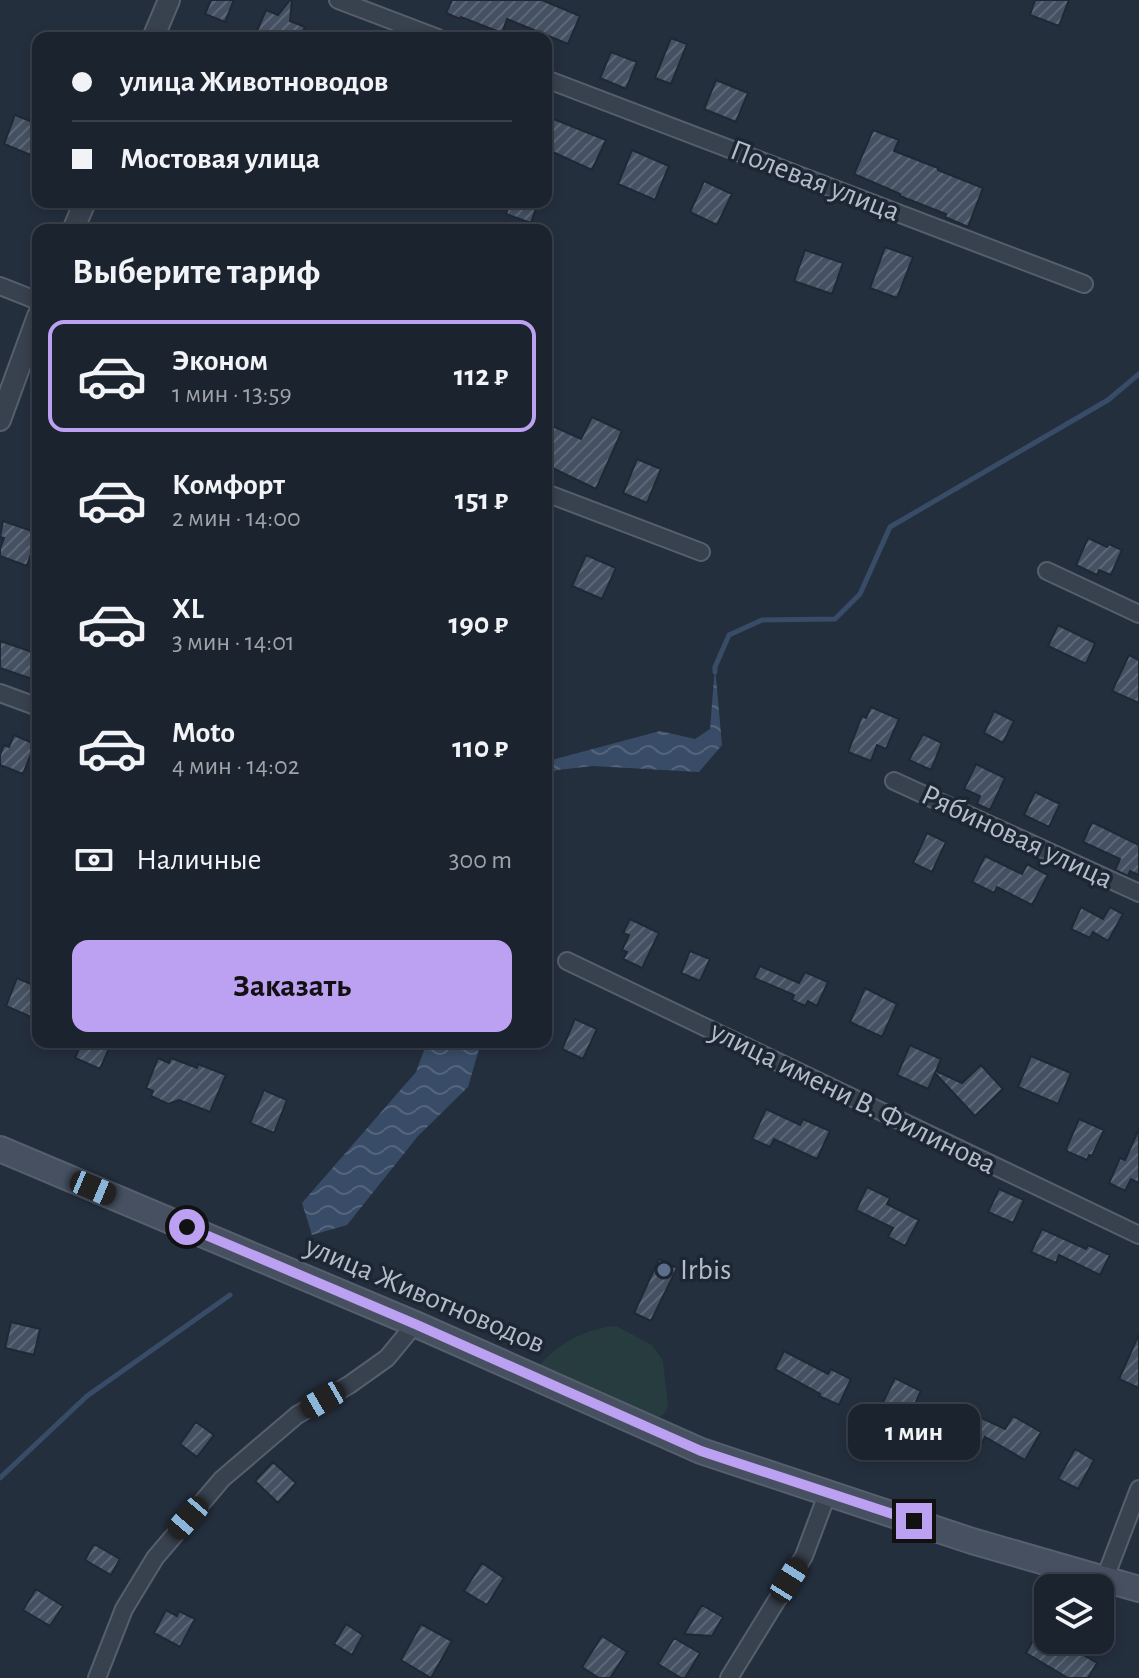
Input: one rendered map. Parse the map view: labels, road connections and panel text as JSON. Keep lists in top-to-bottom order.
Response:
{
  "streets": {
    "main road": ["улица Животноводов"],
    "street": ["Полевая улица", "Рябиновая улица", "улица имени В. Филинова"]
  },
  "places": ["Irbis"],
  "page": {
    "banner": ["улица Животноводов", "Мостовая улица"],
    "heading": "Выберите тариф",
    "list": [
      {
        "name": "Эконом",
        "note": "1 мин · 13:59",
        "value": "112 ₽"
      },
      {
        "name": "Комфорт",
        "note": "2 мин · 14:00",
        "value": "151 ₽"
      },
      {
        "name": "XL",
        "note": "3 мин · 14:01",
        "value": "190 ₽"
      },
      {
        "name": "Moto",
        "note": "4 мин · 14:02",
        "value": "110 ₽"
      }
    ],
    "pay": ["Наличные", "300 m"],
    "buttons": "Заказать",
    "bubble": "1 мин"
  }
}
